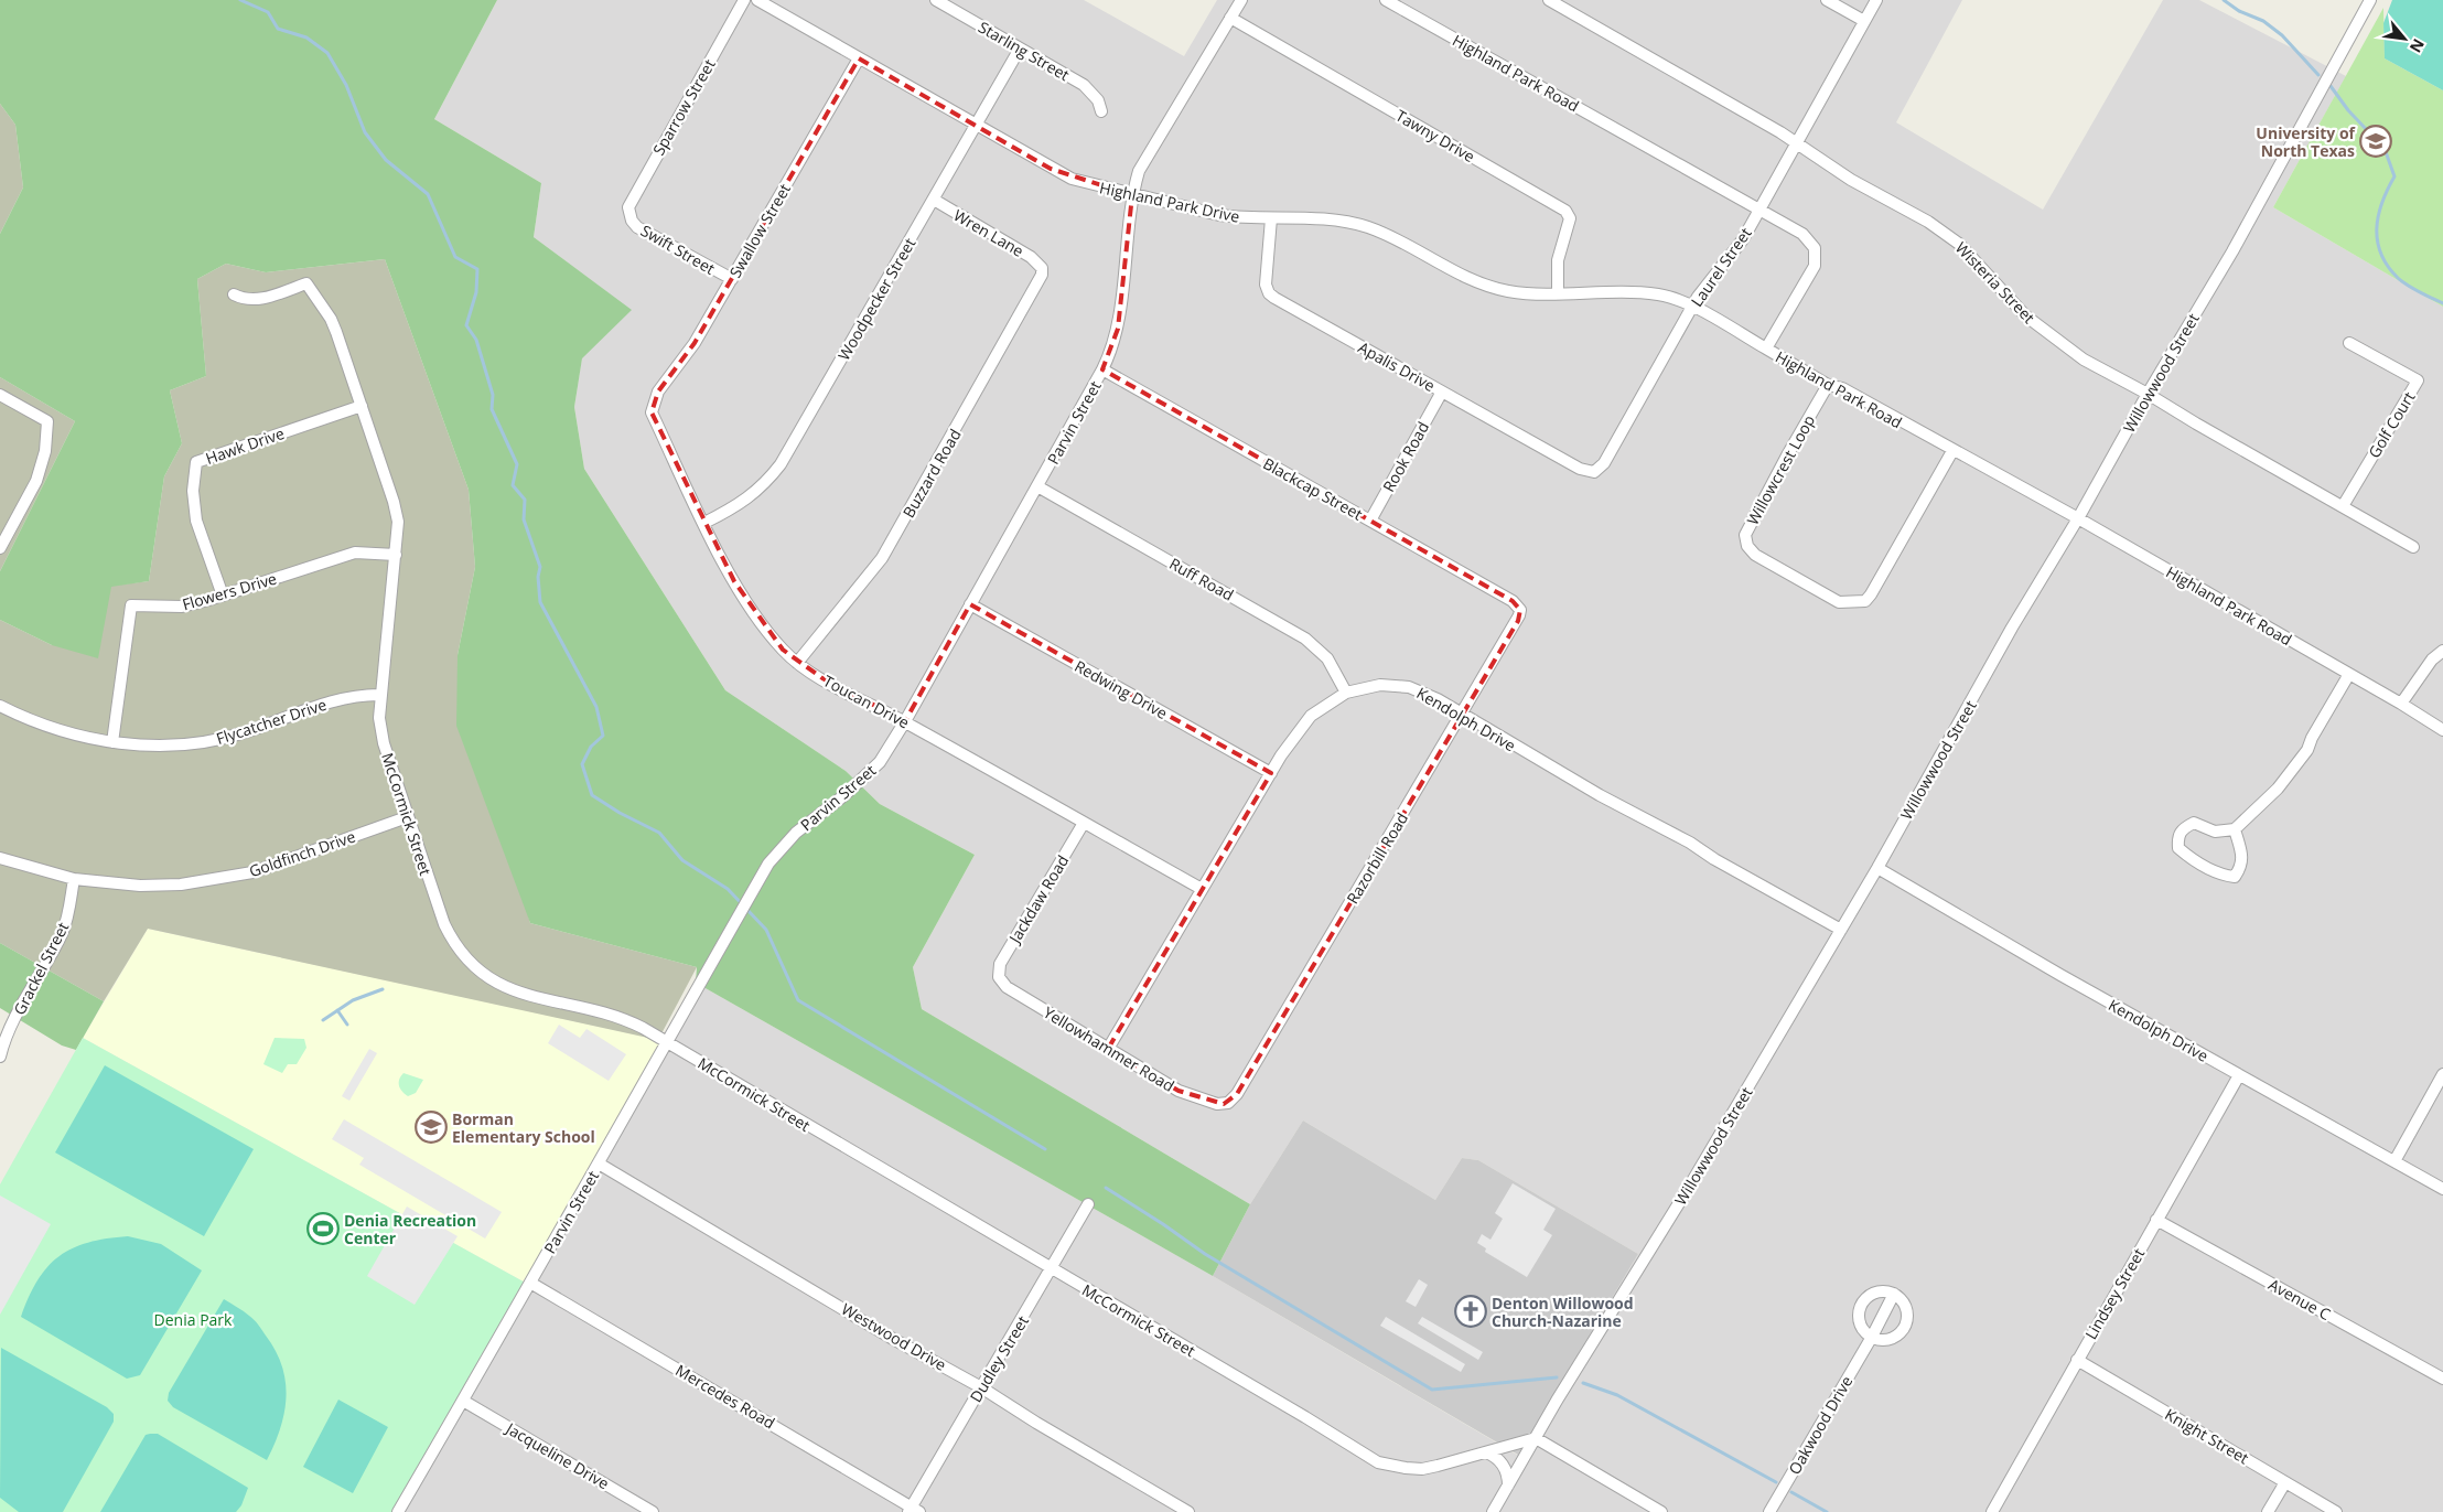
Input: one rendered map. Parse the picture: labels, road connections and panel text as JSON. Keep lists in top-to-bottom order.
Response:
{
  "streets": {
    "street": [
      "Starling Street",
      "Highland Park Road",
      "Sparrow Street",
      "Tawny Drive",
      "Highland Park Drive",
      "Swallow Street",
      "Wren Lane",
      "Swift Street",
      "Laurel Street",
      "Wisteria Street",
      "Woodpecker Street",
      "Apalis Drive",
      "Willowwood Street",
      "Parvin Street",
      "Golf Court",
      "Hawk Drive",
      "Rook Road",
      "Willowcrest Loop",
      "Buzzard Road",
      "Blackcap Street",
      "Ruff Road",
      "Flowers Drive",
      "Redwing Drive",
      "Toucan Drive",
      "Kendolph Drive",
      "Flycatcher Drive",
      "McCormick Street",
      "Goldfinch Drive",
      "Razorbill Road",
      "Jackdaw Road",
      "Grackel Street",
      "Yellowhammer Road",
      "Lindsey Street",
      "Avenue C",
      "Westwood Drive",
      "Dudley Street",
      "Mercedes Road",
      "Oakwood Drive",
      "Knight Street",
      "Jacqueline Drive"
    ]
  },
  "crossings": [
    ["Starling Street", "Woodpecker Street"],
    ["Highland Park Road", "Highland Park Drive"],
    ["Highland Park Road", "Laurel Street"],
    ["Highland Park Road", "Willowwood Street"],
    ["Highland Park Road", "Willowcrest Loop"],
    ["Sparrow Street", "Swift Street"],
    ["Tawny Drive", "Highland Park Drive"],
    ["Tawny Drive", "Parvin Street"],
    ["Highland Park Drive", "Swallow Street"],
    ["Highland Park Drive", "Laurel Street"],
    ["Highland Park Drive", "Woodpecker Street"],
    ["Highland Park Drive", "Apalis Drive"],
    ["Highland Park Drive", "Parvin Street"],
    ["Swallow Street", "Swift Street"],
    ["Swallow Street", "Toucan Drive"],
    ["Wren Lane", "Woodpecker Street"],
    ["Wren Lane", "Buzzard Road"],
    ["Laurel Street", "Wisteria Street"],
    ["Laurel Street", "Apalis Drive"],
    ["Wisteria Street", "Willowwood Street"],
    ["Wisteria Street", "Golf Court"],
    ["Woodpecker Street", "Toucan Drive"],
    ["Apalis Drive", "Rook Road"],
    ["Willowwood Street", "Kendolph Drive"],
    ["Willowwood Street", "McCormick Street"],
    ["Parvin Street", "Blackcap Street"],
    ["Parvin Street", "Ruff Road"],
    ["Parvin Street", "Redwing Drive"],
    ["Parvin Street", "Toucan Drive"],
    ["Parvin Street", "McCormick Street"],
    ["Parvin Street", "Westwood Drive"],
    ["Parvin Street", "Mercedes Road"],
    ["Parvin Street", "Jacqueline Drive"],
    ["Hawk Drive", "Flowers Drive"],
    ["Hawk Drive", "McCormick Street"],
    ["Rook Road", "Blackcap Street"],
    ["Buzzard Road", "Toucan Drive"],
    ["Blackcap Street", "Razorbill Road"],
    ["Ruff Road", "Kendolph Drive"],
    ["Flowers Drive", "Flycatcher Drive"],
    ["Flowers Drive", "McCormick Street"],
    ["Redwing Drive", "Kendolph Drive"],
    ["Toucan Drive", "Kendolph Drive"],
    ["Toucan Drive", "Jackdaw Road"],
    ["Kendolph Drive", "Razorbill Road"],
    ["Kendolph Drive", "Yellowhammer Road"],
    ["Kendolph Drive", "Lindsey Street"],
    ["Flycatcher Drive", "McCormick Street"],
    ["McCormick Street", "Goldfinch Drive"],
    ["McCormick Street", "Dudley Street"],
    ["Goldfinch Drive", "Grackel Street"],
    ["Razorbill Road", "Yellowhammer Road"],
    ["Jackdaw Road", "Yellowhammer Road"],
    ["Lindsey Street", "Avenue C"],
    ["Lindsey Street", "Knight Street"],
    ["Westwood Drive", "Dudley Street"],
    ["Dudley Street", "Mercedes Road"]
  ],
  "parks": ["Denia Park"],
  "places": {
    "school or university": ["University of North Texas", "Borman Elementary School"],
    "sports": ["Denia Recreation Center"],
    "church": ["Denton Willowood Church-Nazarine"]
  },
  "north": "bottom right"
}
